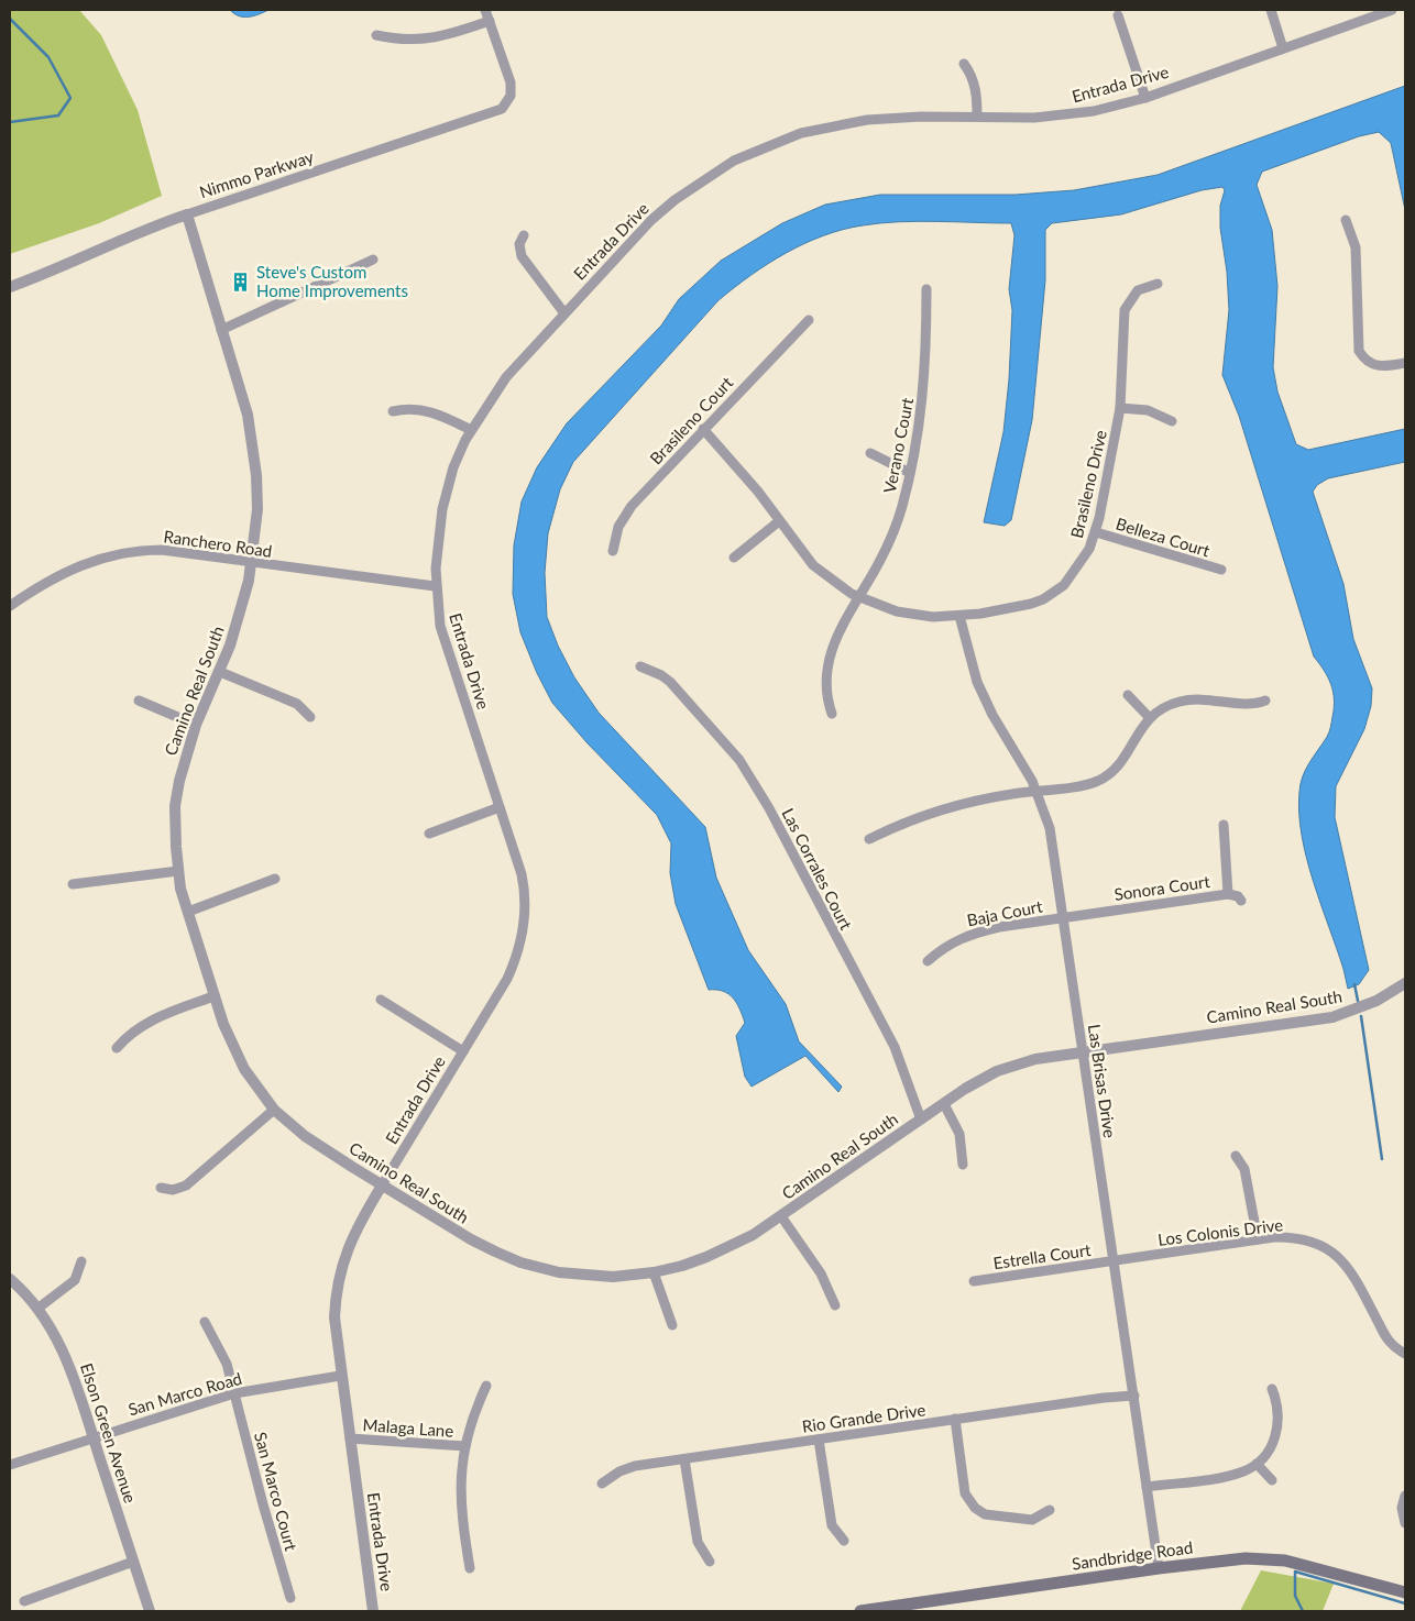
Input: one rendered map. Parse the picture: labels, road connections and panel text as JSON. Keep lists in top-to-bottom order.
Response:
{
  "streets": {
    "main road": ["Sandbridge Road"],
    "street": [
      "Entrada Drive",
      "Nimmo Parkway",
      "Brasileno Court",
      "Verano Court",
      "Brasileno Drive",
      "Belleza Court",
      "Ranchero Road",
      "Camino Real South",
      "Las Corrales Court",
      "Sonora Court",
      "Baja Court",
      "Las Brisas Drive",
      "Los Colonis Drive",
      "Estrella Court",
      "San Marco Road",
      "Rio Grande Drive",
      "Malaga Lane",
      "Elson Green Avenue",
      "San Marco Court"
    ]
  },
  "crossings": [
    ["Entrada Drive", "Ranchero Road"],
    ["Entrada Drive", "Camino Real South"],
    ["Entrada Drive", "San Marco Road"],
    ["Entrada Drive", "Malaga Lane"],
    ["Nimmo Parkway", "Camino Real South"],
    ["Brasileno Court", "Brasileno Drive"],
    ["Verano Court", "Brasileno Drive"],
    ["Brasileno Drive", "Belleza Court"],
    ["Brasileno Drive", "Las Brisas Drive"],
    ["Ranchero Road", "Camino Real South"],
    ["Camino Real South", "Las Corrales Court"],
    ["Camino Real South", "Las Brisas Drive"],
    ["Sonora Court", "Baja Court"],
    ["Sonora Court", "Las Brisas Drive"],
    ["Baja Court", "Las Brisas Drive"],
    ["Las Brisas Drive", "Los Colonis Drive"],
    ["Las Brisas Drive", "Estrella Court"],
    ["Las Brisas Drive", "Rio Grande Drive"],
    ["Las Brisas Drive", "Sandbridge Road"],
    ["Los Colonis Drive", "Estrella Court"],
    ["San Marco Road", "Elson Green Avenue"],
    ["San Marco Road", "San Marco Court"]
  ],
  "places": {
    "building": ["Steve's Custom Home Improvements"]
  }
}
